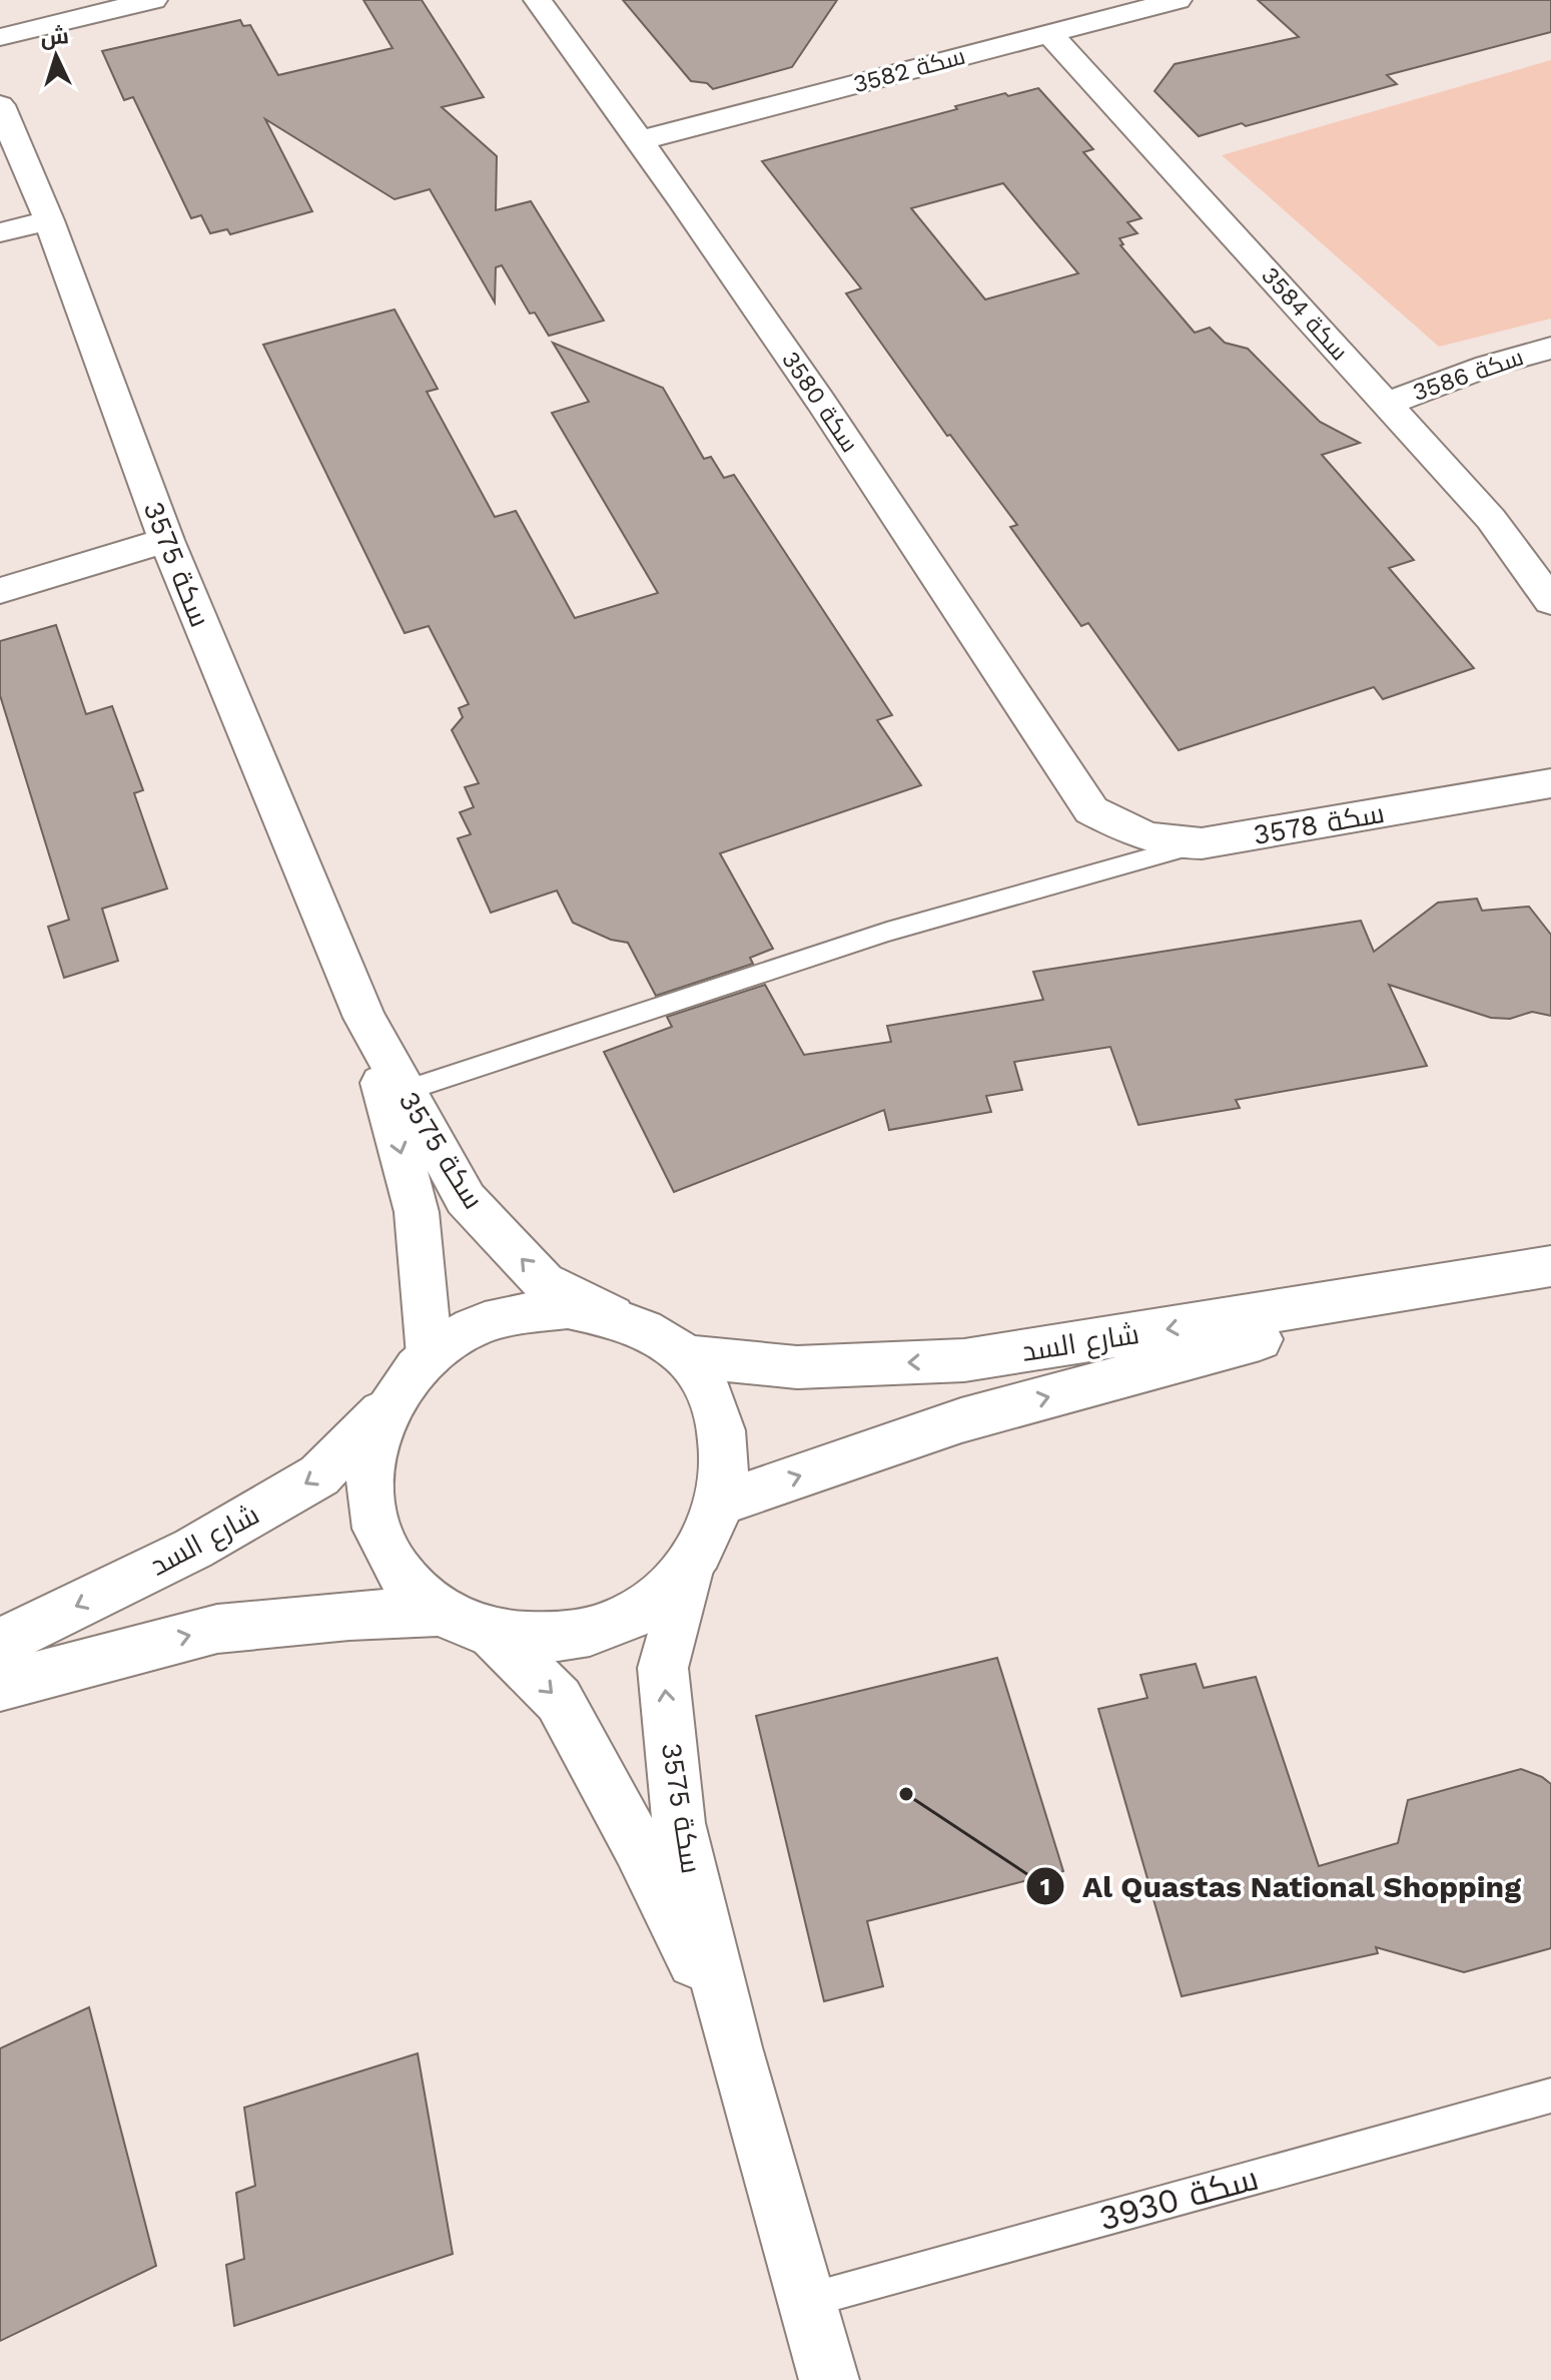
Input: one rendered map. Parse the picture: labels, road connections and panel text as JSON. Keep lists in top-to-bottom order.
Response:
{
  "streets": {
    "street": [
      "سكة 3582",
      "سكة 3584",
      "سكة 3586",
      "سكة 3580",
      "سكة 3575",
      "سكة 3578",
      "شارع السد"
    ],
    "lane": ["سكة 3930"]
  },
  "crossings": [
    ["سكة 3582", "سكة 3584"],
    ["سكة 3582", "سكة 3580"],
    ["سكة 3584", "سكة 3586"],
    ["سكة 3580", "سكة 3578"],
    ["سكة 3575", "سكة 3930"]
  ],
  "places": ["Al Quastas National Shopping"],
  "north": "top"
}
